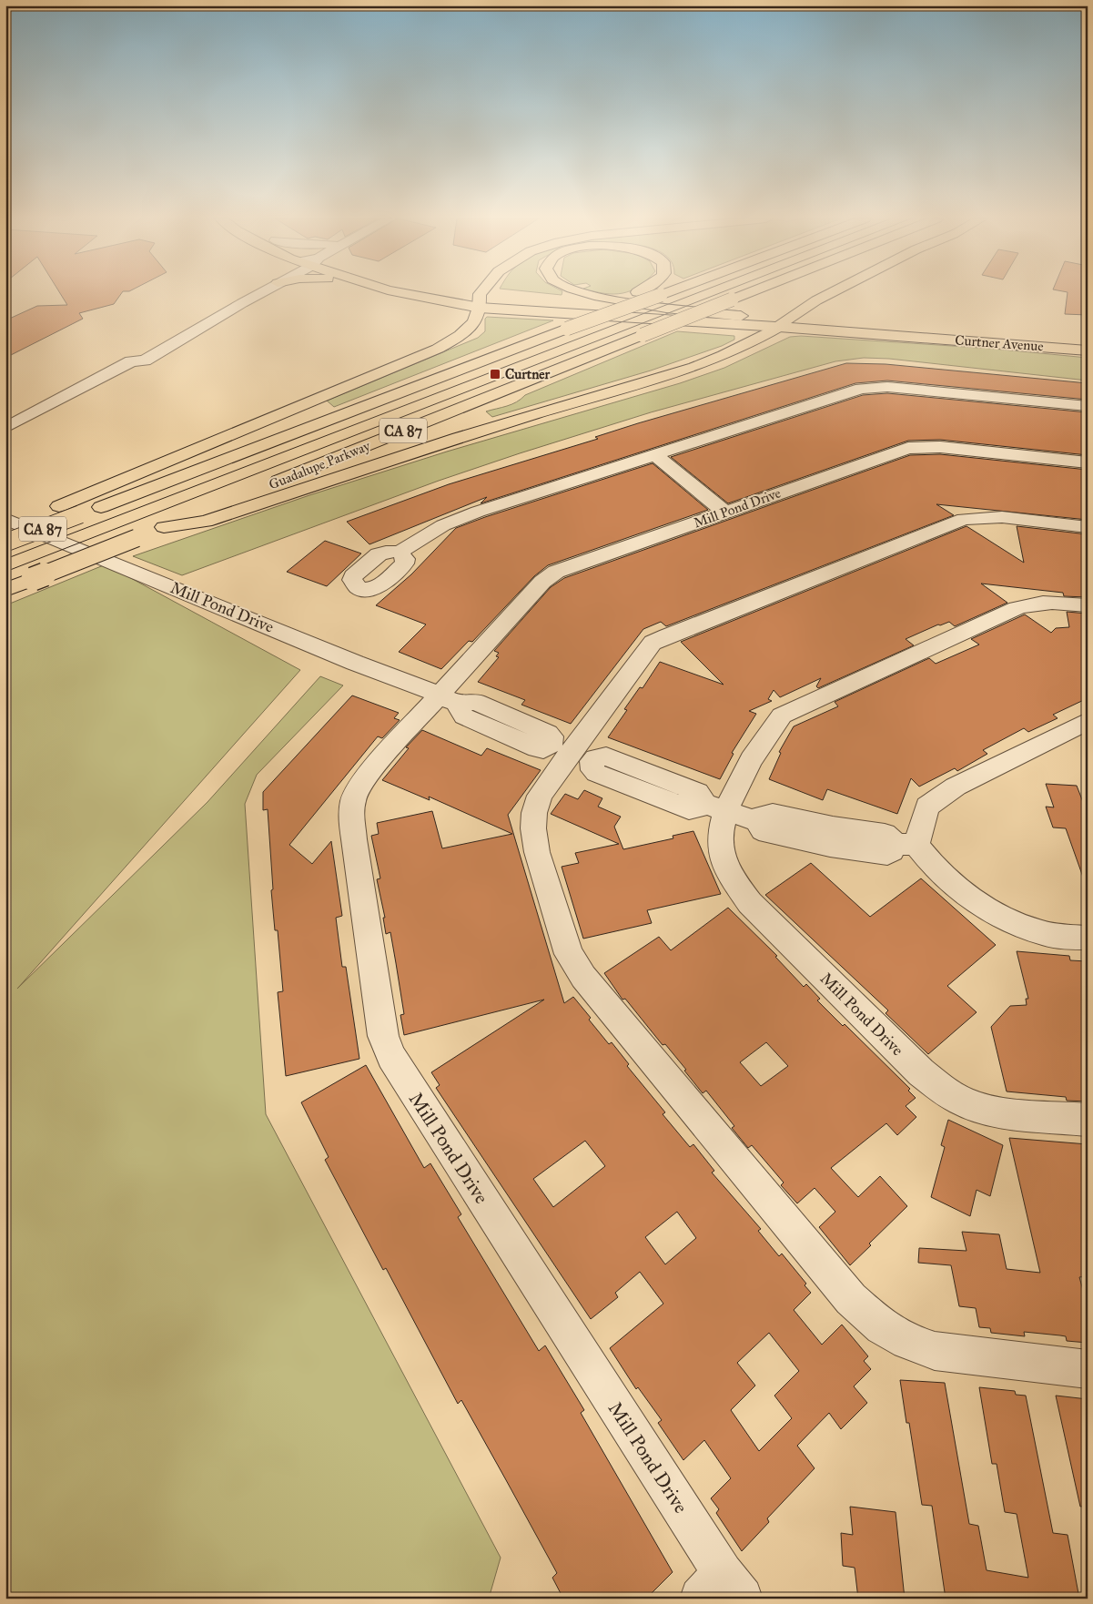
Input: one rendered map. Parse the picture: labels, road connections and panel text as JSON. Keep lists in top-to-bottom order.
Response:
{
  "streets": {
    "main road": ["Curtner Avenue", "CA 87", "Guadalupe Parkway"],
    "street": ["Mill Pond Drive"]
  },
  "places": {
    "transit": ["Curtner"]
  }
}
